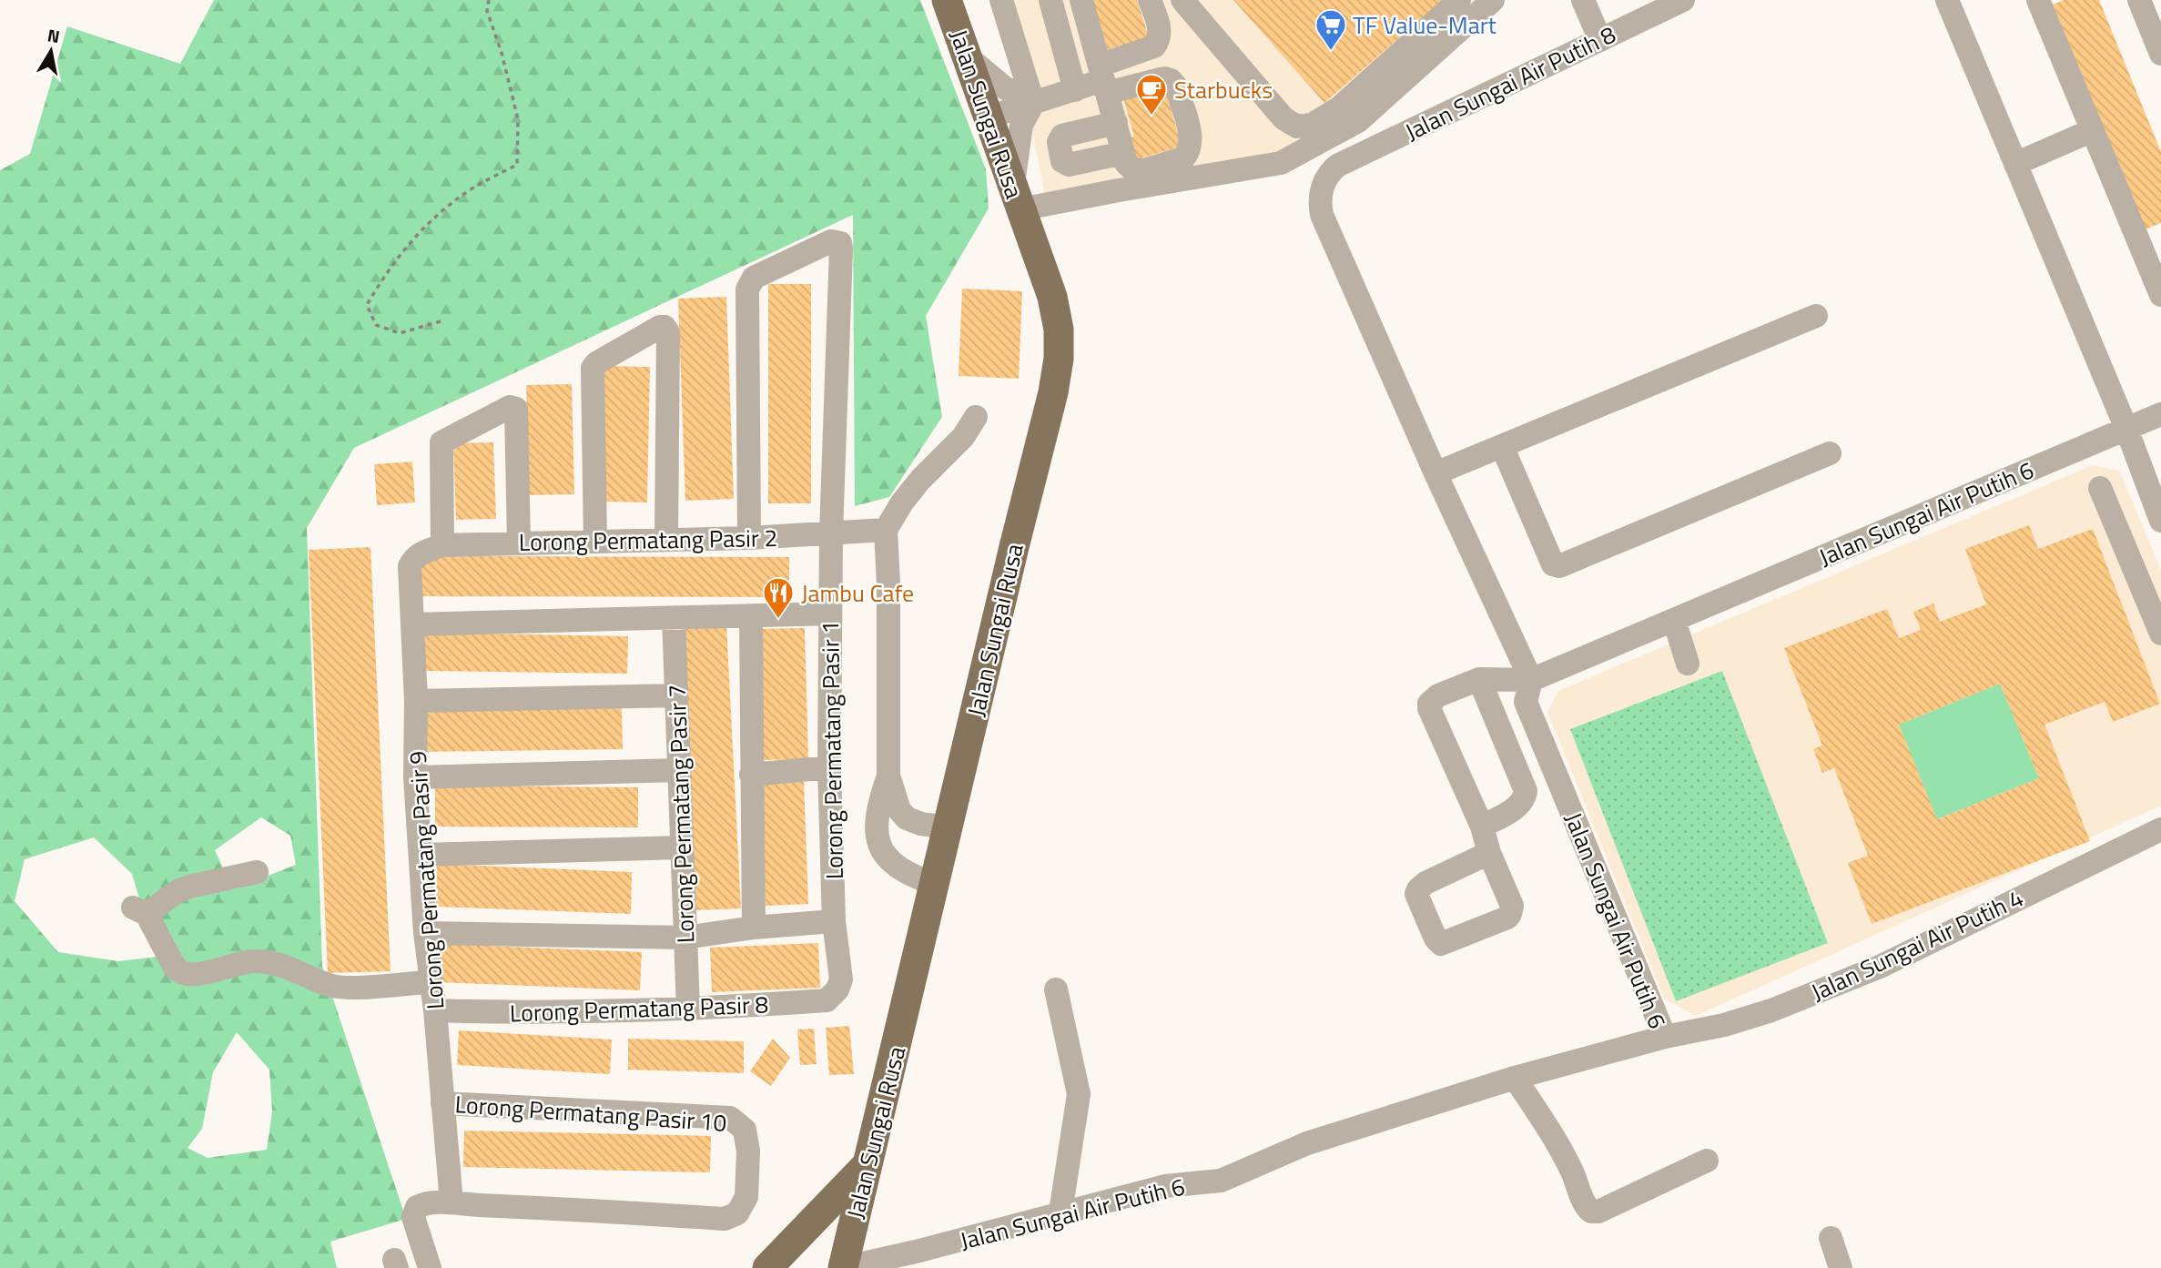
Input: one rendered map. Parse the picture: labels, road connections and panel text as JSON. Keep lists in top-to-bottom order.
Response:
{
  "streets": {
    "main road": ["Jalan Sungai Rusa"],
    "street": [
      "Jalan Sungai Air Putih 8",
      "Jalan Sungai Air Putih 6",
      "Lorong Permatang Pasir 2",
      "Lorong Permatang Pasir 1",
      "Lorong Permatang Pasir 7",
      "Lorong Permatang Pasir 9",
      "Jalan Sungai Air Putih 4",
      "Lorong Permatang Pasir 8",
      "Lorong Permatang Pasir 10"
    ]
  },
  "crossings": [
    ["Jalan Sungai Rusa", "Jalan Sungai Air Putih 6"],
    ["Jalan Sungai Air Putih 6", "Jalan Sungai Air Putih 4"],
    ["Lorong Permatang Pasir 2", "Lorong Permatang Pasir 1"],
    ["Lorong Permatang Pasir 2", "Lorong Permatang Pasir 9"],
    ["Lorong Permatang Pasir 1", "Lorong Permatang Pasir 8"],
    ["Lorong Permatang Pasir 7", "Lorong Permatang Pasir 8"],
    ["Lorong Permatang Pasir 9", "Lorong Permatang Pasir 8"],
    ["Lorong Permatang Pasir 9", "Lorong Permatang Pasir 10"]
  ],
  "places": {
    "supermarket": ["TF Value-Mart"],
    "cafe": ["Starbucks"],
    "restaurant": ["Jambu Cafe"]
  },
  "north": "top"
}
